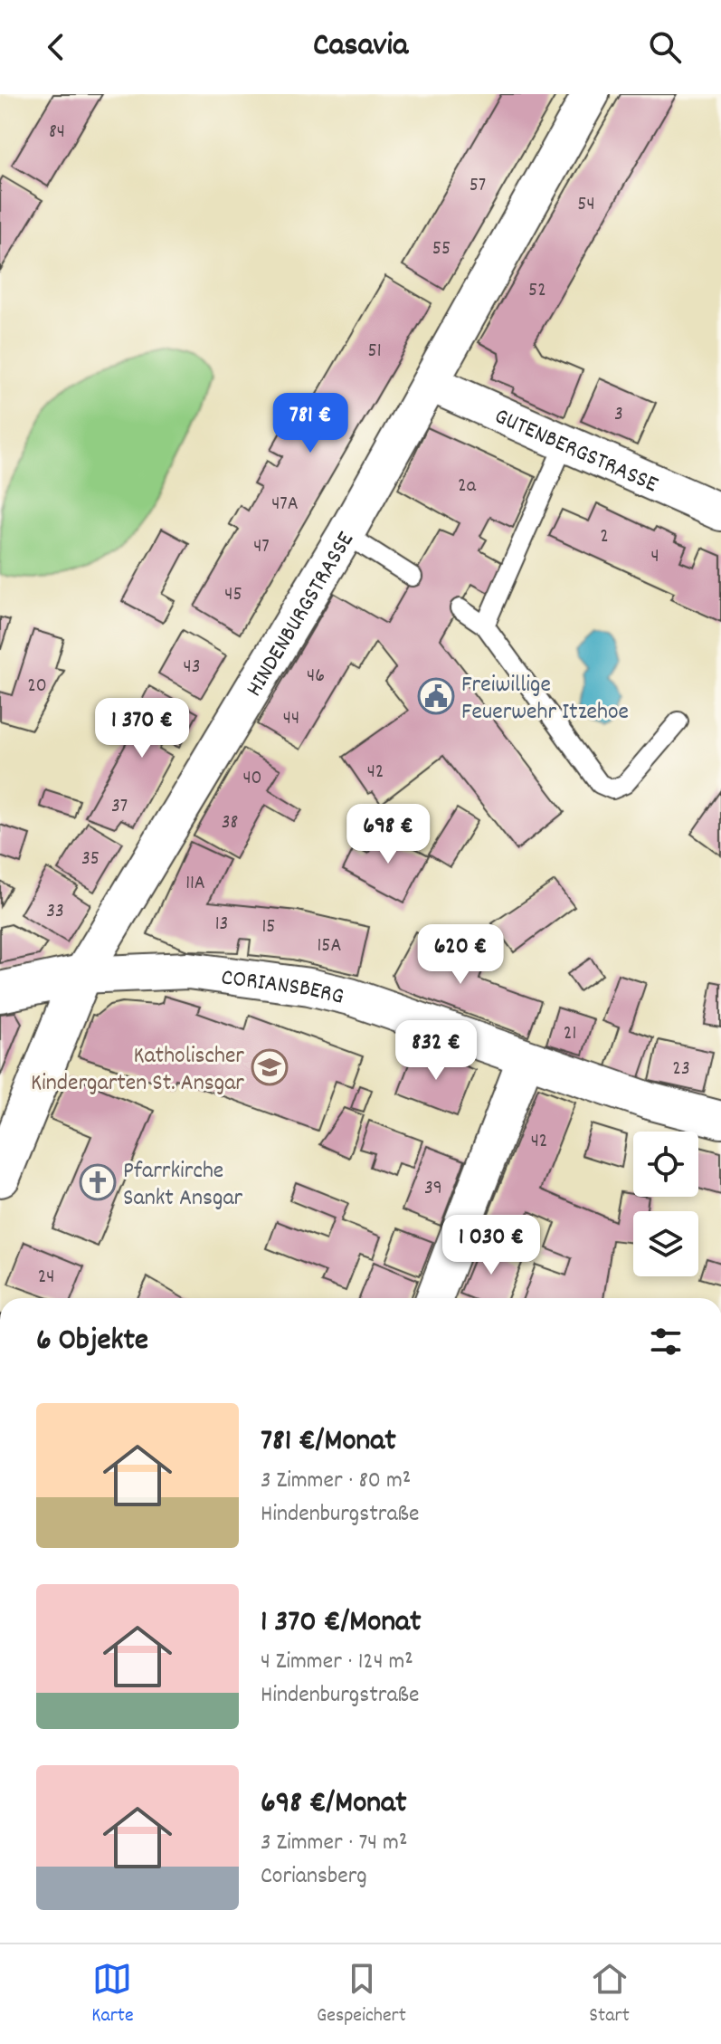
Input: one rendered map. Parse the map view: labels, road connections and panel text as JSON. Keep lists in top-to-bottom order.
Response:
{
  "streets": {
    "street": ["GUTENBERGSTRASSE", "HINDENBURGSTRASSE", "CORIANSBERG"]
  },
  "crossings": [
    ["GUTENBERGSTRASSE", "HINDENBURGSTRASSE"],
    ["HINDENBURGSTRASSE", "CORIANSBERG"]
  ],
  "places": {
    "public building": ["Freiwillige Feuerwehr Itzehoe"],
    "school or university": ["Katholischer Kindergarten St. Ansgar"],
    "church": ["Pfarrkirche Sankt Ansgar"]
  },
  "house_numbers": [
    "84",
    "57",
    "54",
    "55",
    "52",
    "51",
    "3",
    "2a",
    "47A",
    "2",
    "47",
    "4",
    "45",
    "43",
    "46",
    "20",
    "44",
    "42",
    "40",
    "37",
    "38",
    "35",
    "11A",
    "33",
    "13",
    "15",
    "15A",
    "21",
    "23",
    "42",
    "39",
    "24"
  ],
  "page": {
    "header": "Casavia",
    "price": [
      "781 €",
      "1 370 €",
      "698 €",
      "620 €",
      "832 €",
      "1 030 €"
    ],
    "heading": "6 Objekte",
    "list": [
      {
        "name": "781 €/Monat",
        "note": "3 Zimmer · 80 m² · Hindenburgstraße"
      },
      {
        "name": "1 370 €/Monat",
        "note": "4 Zimmer · 124 m² · Hindenburgstraße"
      },
      {
        "name": "698 €/Monat",
        "note": "3 Zimmer · 74 m² · Coriansberg"
      }
    ],
    "tabs": ["Karte", "Gespeichert", "Start"]
  }
}
